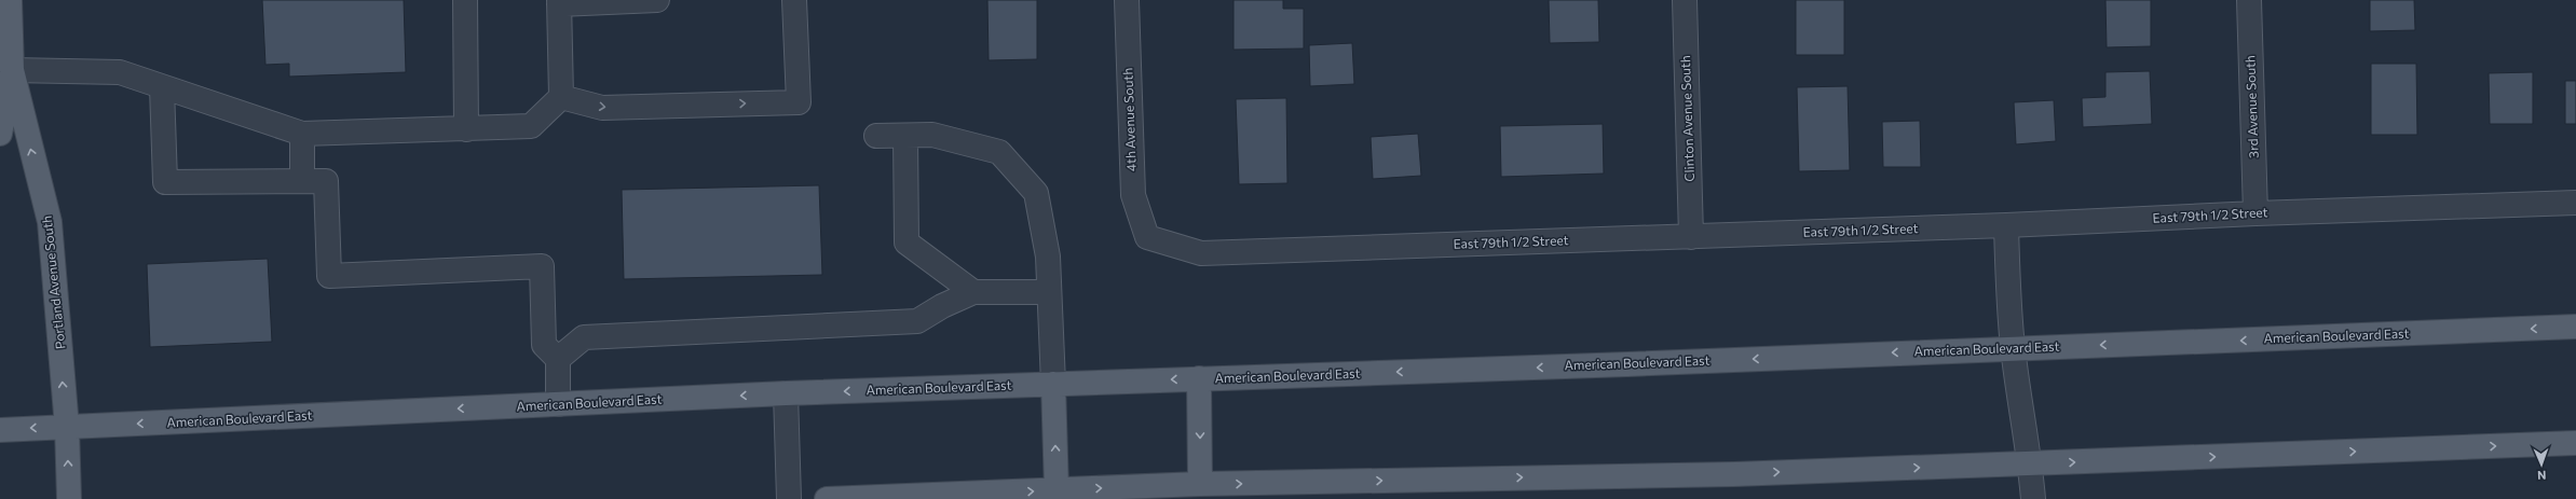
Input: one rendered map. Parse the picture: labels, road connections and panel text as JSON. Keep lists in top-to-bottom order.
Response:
{
  "streets": {
    "main road": ["Portland Avenue South", "American Boulevard East"],
    "street": [
      "3rd Avenue South",
      "Clinton Avenue South",
      "4th Avenue South",
      "East 79th 1/2 Street"
    ]
  },
  "crossings": [
    ["3rd Avenue South", "East 79th 1/2 Street"],
    ["Clinton Avenue South", "East 79th 1/2 Street"],
    ["4th Avenue South", "East 79th 1/2 Street"],
    ["Portland Avenue South", "American Boulevard East"]
  ],
  "one_way": ["Portland Avenue South"],
  "north": "bottom"
}
